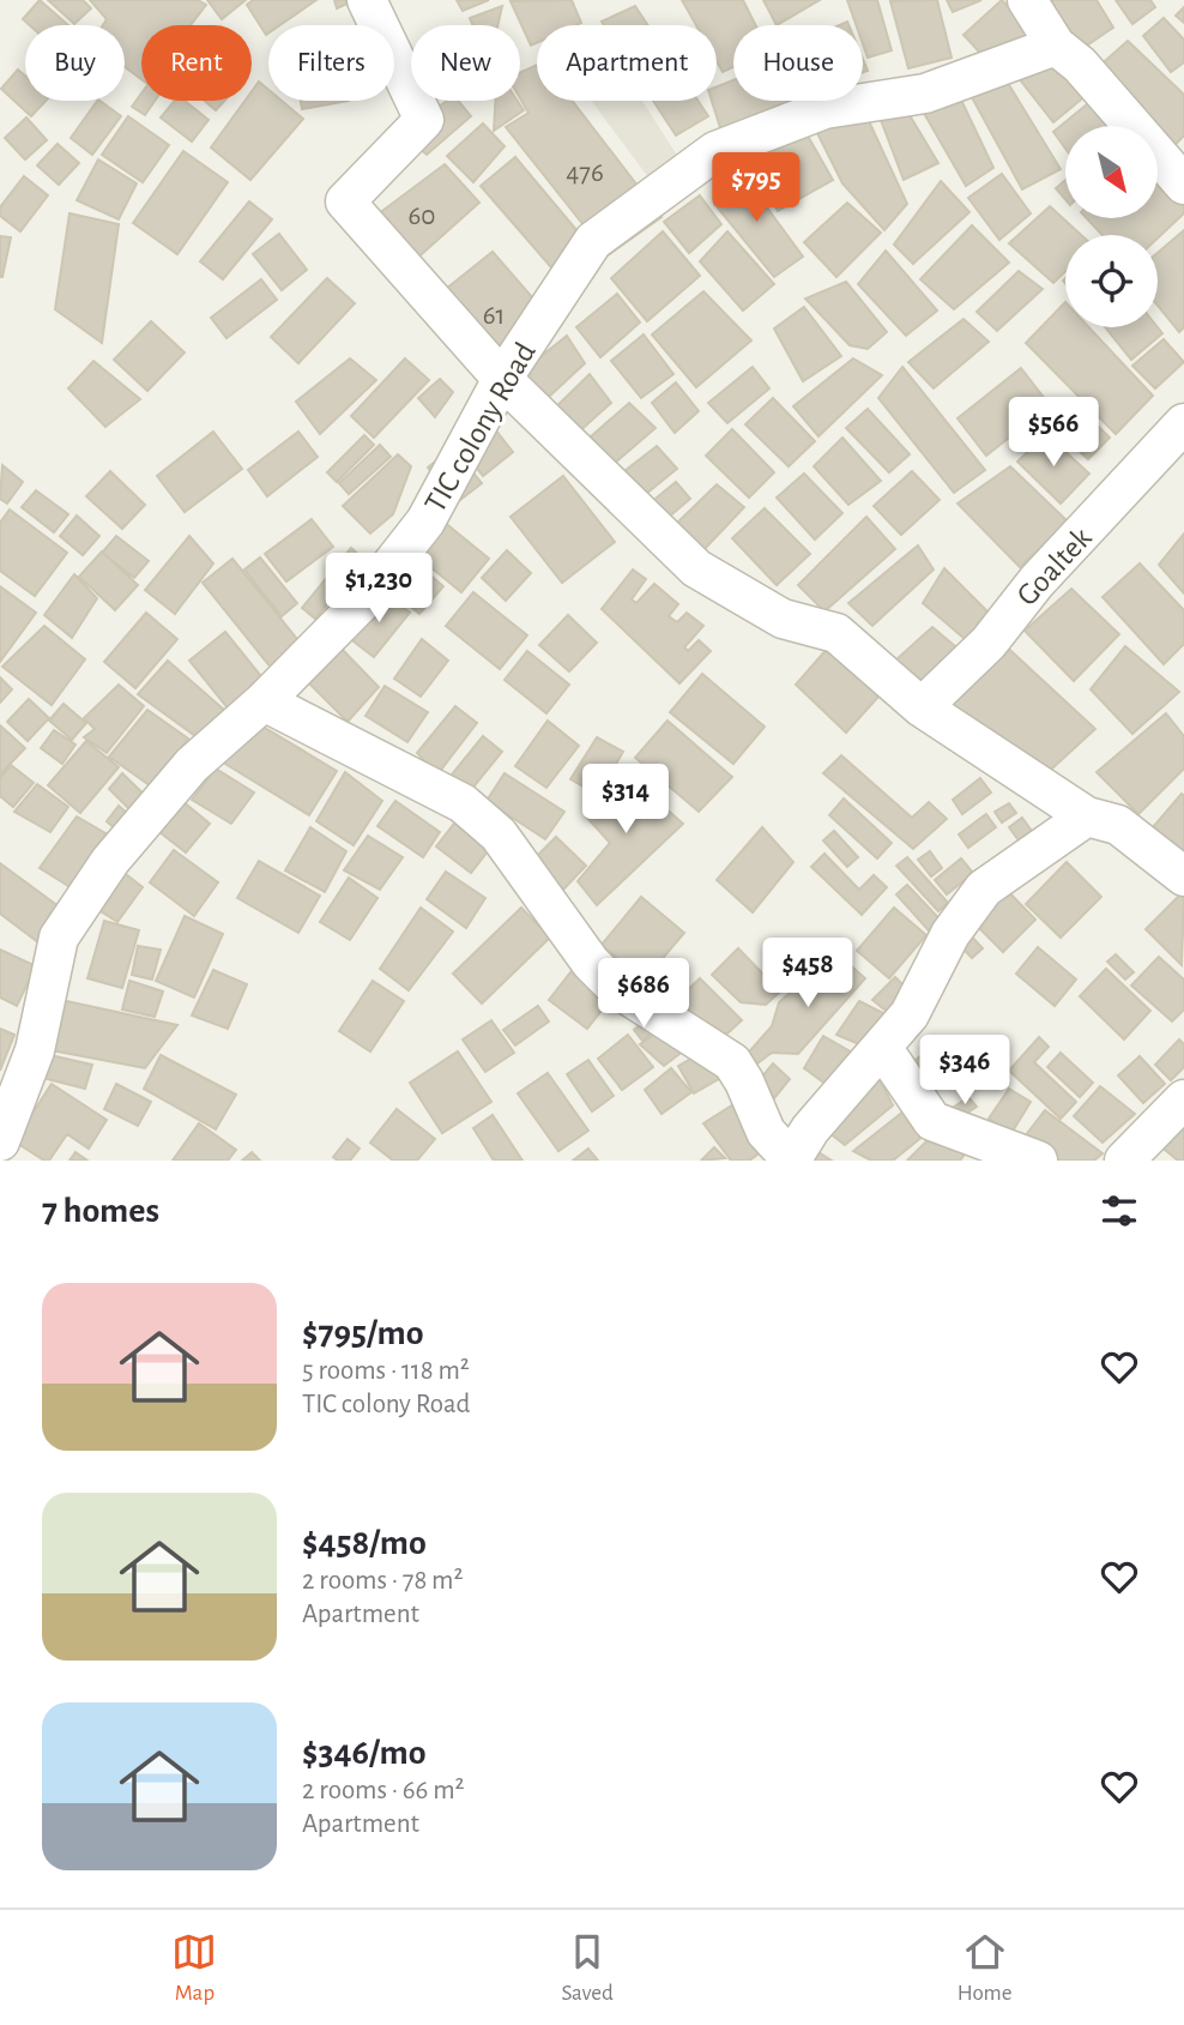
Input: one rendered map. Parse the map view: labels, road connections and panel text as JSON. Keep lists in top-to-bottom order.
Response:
{
  "streets": {
    "street": ["TIC colony Road", "Goaltek"]
  },
  "house_numbers": ["476", "60", "61"],
  "north": "bottom right",
  "page": {
    "chip": [
      "Buy",
      "Rent",
      "Filters",
      "New",
      "Apartment",
      "House"
    ],
    "price": [
      "$795",
      "$566",
      "$1,230",
      "$314",
      "$458",
      "$686",
      "$346"
    ],
    "heading": "7 homes",
    "list": [
      {
        "name": "$795/mo",
        "note": "5 rooms · 118 m² · TIC colony Road"
      },
      {
        "name": "$458/mo",
        "note": "2 rooms · 78 m² · Apartment"
      },
      {
        "name": "$346/mo",
        "note": "2 rooms · 66 m² · Apartment"
      }
    ],
    "tabs": ["Map", "Saved", "Home"]
  }
}
